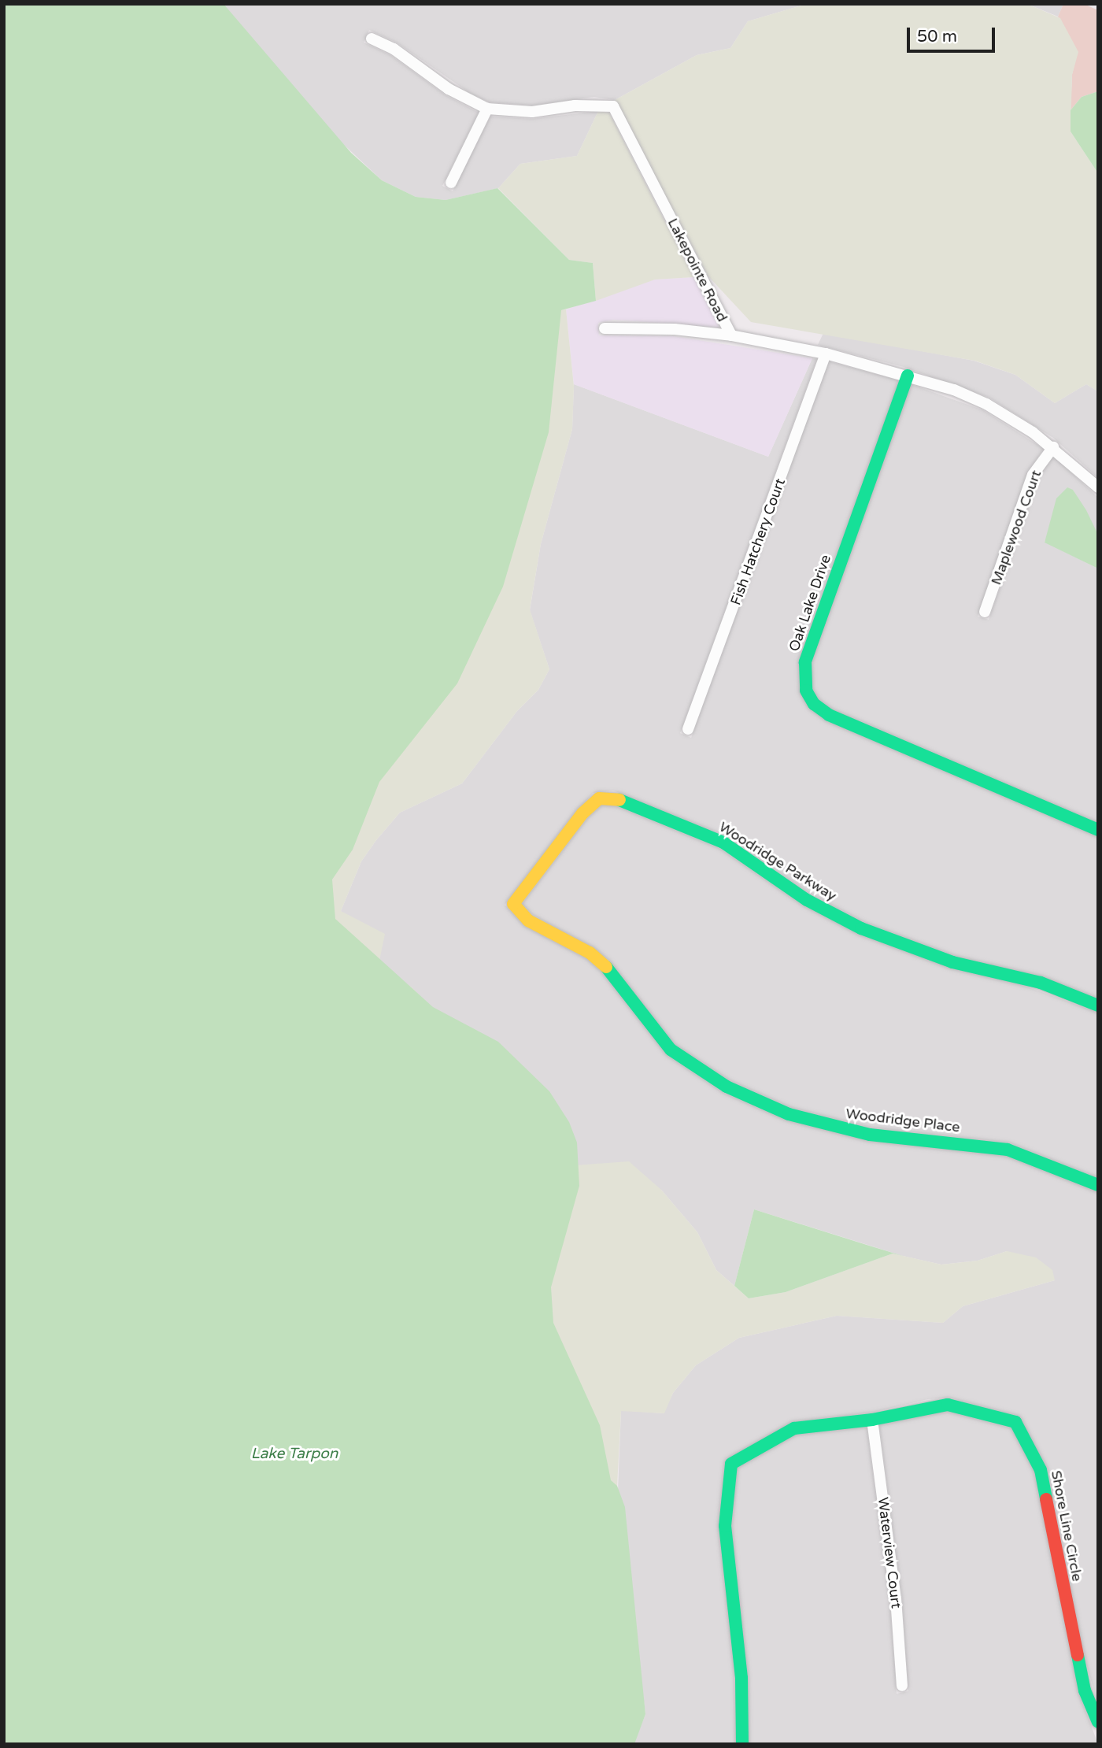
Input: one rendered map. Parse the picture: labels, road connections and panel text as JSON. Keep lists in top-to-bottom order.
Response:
{
  "streets": {
    "street": [
      "Lakepointe Road",
      "Maplewood Court",
      "Fish Hatchery Court",
      "Oak Lake Drive",
      "Woodridge Parkway",
      "Woodridge Place",
      "Shore Line Circle",
      "Waterview Court"
    ]
  },
  "crossings": [
    ["Lakepointe Road", "Maplewood Court"],
    ["Lakepointe Road", "Fish Hatchery Court"],
    ["Lakepointe Road", "Oak Lake Drive"],
    ["Woodridge Parkway", "Woodridge Place"],
    ["Shore Line Circle", "Waterview Court"]
  ],
  "water": ["Lake Tarpon"],
  "scale_bar": "50 m"
}
